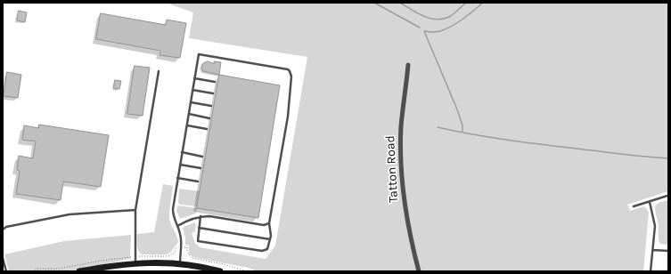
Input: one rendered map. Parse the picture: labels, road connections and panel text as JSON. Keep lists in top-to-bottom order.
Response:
{
  "streets": {
    "street": ["Tatton Road"]
  }
}
